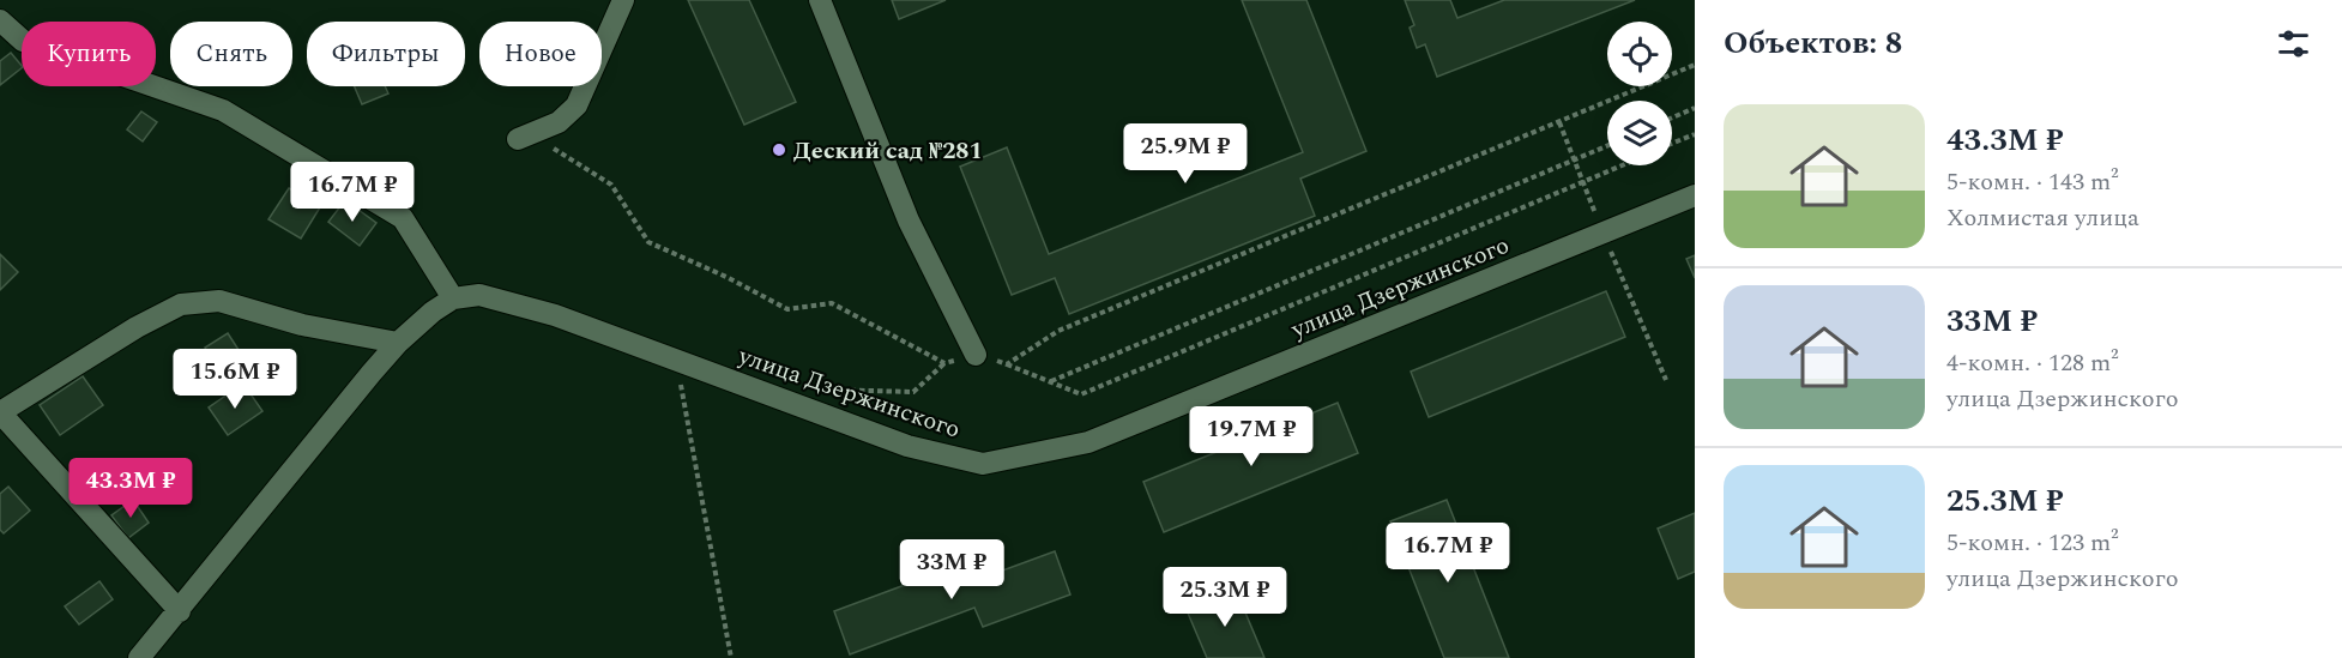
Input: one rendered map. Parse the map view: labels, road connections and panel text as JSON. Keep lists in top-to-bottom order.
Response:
{
  "streets": {
    "street": ["улица Дзержинского"]
  },
  "places": ["Деский сад №281"],
  "page": {
    "heading": "Объектов: 8",
    "chip": [
      "Купить",
      "Снять",
      "Фильтры",
      "Новое"
    ],
    "list": [
      {
        "name": "43.3M ₽",
        "note": "5-комн. · 143 m² · Холмистая улица"
      },
      {
        "name": "33M ₽",
        "note": "4-комн. · 128 m² · улица Дзержинского"
      },
      {
        "name": "25.3M ₽",
        "note": "5-комн. · 123 m² · улица Дзержинского"
      }
    ],
    "price": [
      "25.9M ₽",
      "16.7M ₽",
      "15.6M ₽",
      "19.7M ₽",
      "43.3M ₽",
      "16.7M ₽",
      "33M ₽",
      "25.3M ₽"
    ]
  }
}
